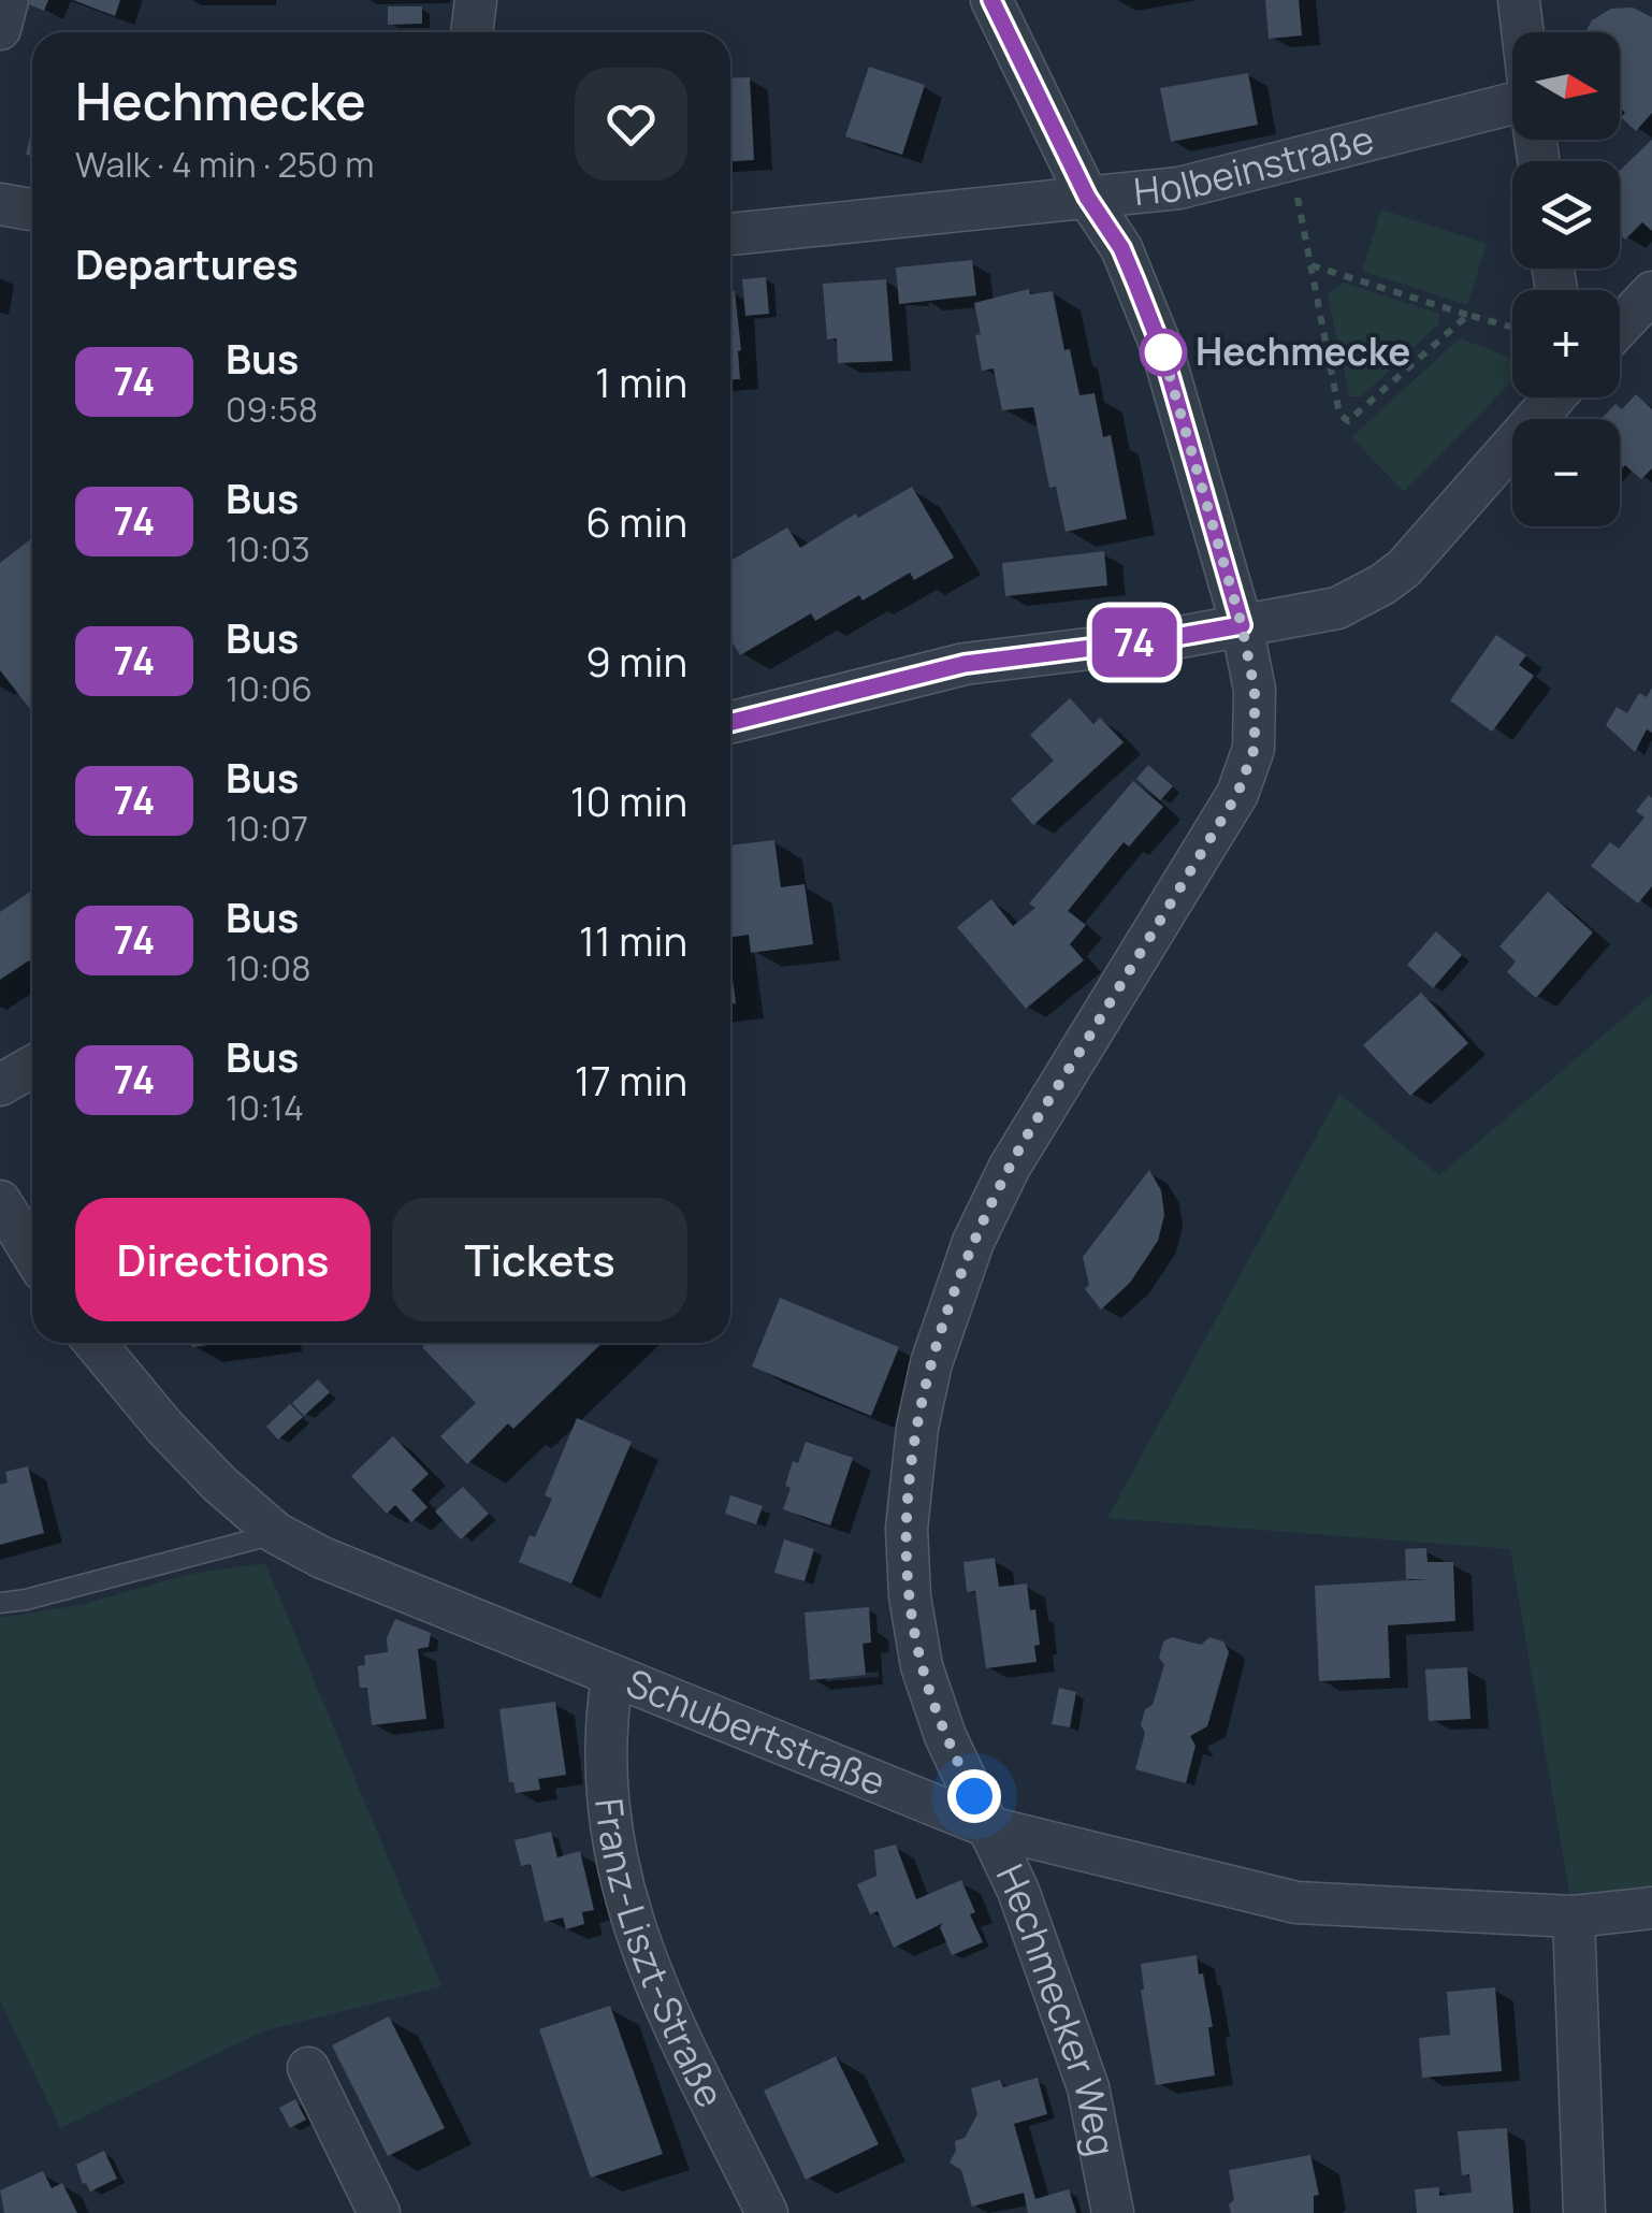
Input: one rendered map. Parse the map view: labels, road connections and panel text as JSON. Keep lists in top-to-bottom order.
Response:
{
  "streets": {
    "street": [
      "Holbeinstraße",
      "Schubertstraße",
      "Franz-Liszt-Straße",
      "Hechmecker Weg"
    ]
  },
  "crossings": [
    ["Holbeinstraße", "Hechmecker Weg"],
    ["Schubertstraße", "Franz-Liszt-Straße"],
    ["Schubertstraße", "Hechmecker Weg"]
  ],
  "places": ["Hechmecke"],
  "lines": ["bus line 74"],
  "north": "right",
  "page": {
    "on_map": "74",
    "map_buttons": ["+", "−"],
    "heading": [
      ["Hechmecke", "Walk · 4 min · 250 m"],
      "Departures"
    ],
    "list": [
      {
        "mark": "74",
        "name": "Bus",
        "note": "09:58",
        "value": "1 min"
      },
      {
        "mark": "74",
        "name": "Bus",
        "note": "10:03",
        "value": "6 min"
      },
      {
        "mark": "74",
        "name": "Bus",
        "note": "10:06",
        "value": "9 min"
      },
      {
        "mark": "74",
        "name": "Bus",
        "note": "10:07",
        "value": "10 min"
      },
      {
        "mark": "74",
        "name": "Bus",
        "note": "10:08",
        "value": "11 min"
      },
      {
        "mark": "74",
        "name": "Bus",
        "note": "10:14",
        "value": "17 min"
      }
    ],
    "buttons": ["Directions", "Tickets"]
  }
}
